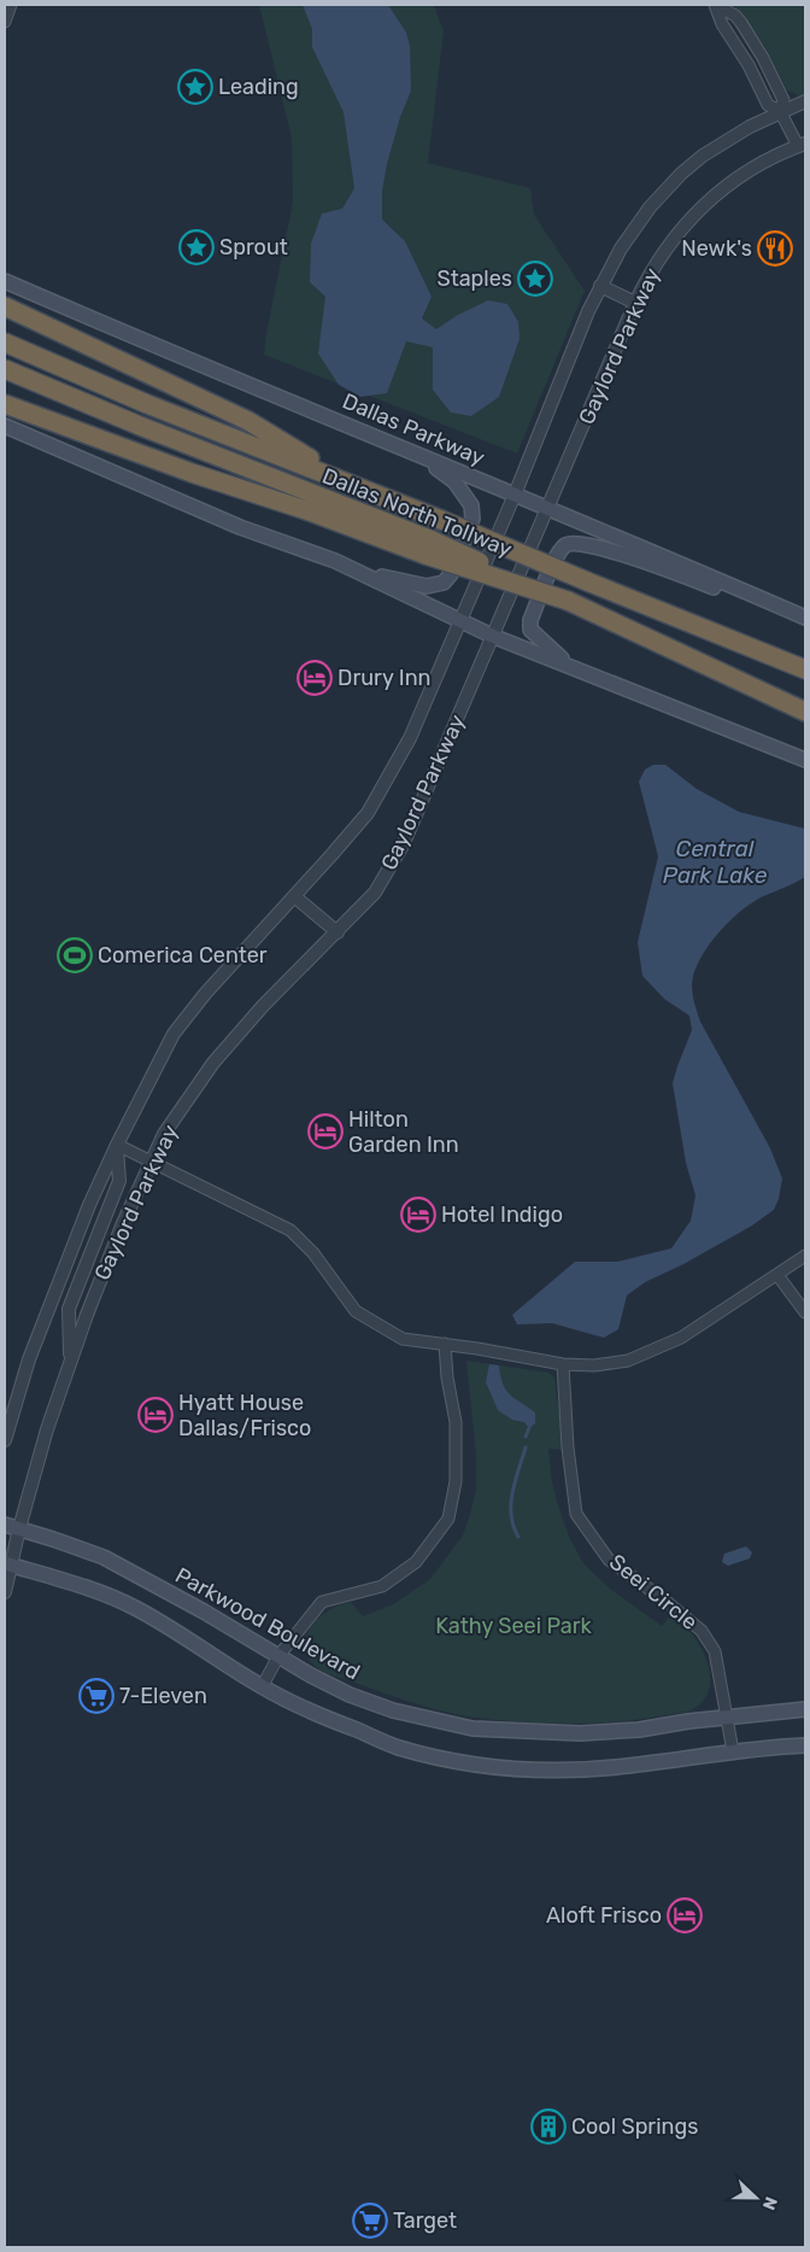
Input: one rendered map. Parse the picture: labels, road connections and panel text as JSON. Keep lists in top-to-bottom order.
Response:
{
  "streets": {
    "highway": ["Dallas North Tollway"],
    "main road": ["Dallas Parkway", "Parkwood Boulevard"],
    "street": ["Gaylord Parkway", "Seei Circle"]
  },
  "crossings": [
    ["Gaylord Parkway", "Dallas Parkway"],
    ["Gaylord Parkway", "Parkwood Boulevard"],
    ["Seei Circle", "Parkwood Boulevard"]
  ],
  "water": ["Central Park Lake"],
  "parks": ["Kathy Seei Park"],
  "places": {
    "place": ["Leading", "Sprout", "Staples"],
    "restaurant": ["Newk's"],
    "hotel": [
      "Drury Inn",
      "Hilton Garden Inn",
      "Hotel Indigo",
      "Hyatt House Dallas/Frisco",
      "Aloft Frisco"
    ],
    "sports": ["Comerica Center"],
    "supermarket": ["7-Eleven", "Target"],
    "building": ["Cool Springs"]
  },
  "north": "right"
}
